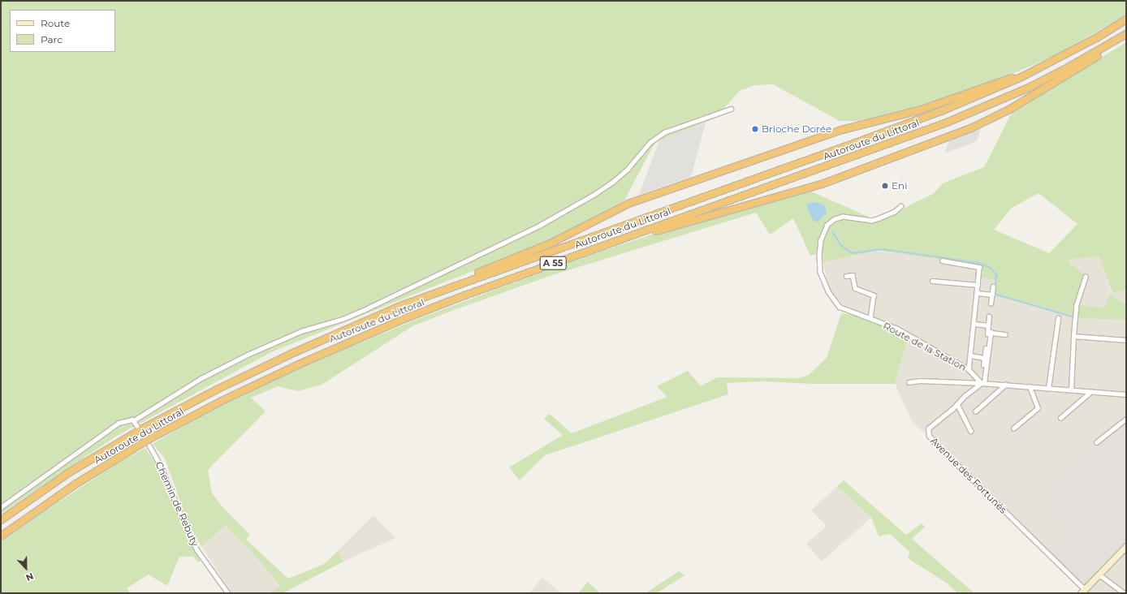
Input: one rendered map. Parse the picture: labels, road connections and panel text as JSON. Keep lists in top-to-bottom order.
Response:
{
  "streets": {
    "highway": ["Autoroute du Littoral", "A 55"],
    "street": ["Route de la Station", "Avenue des Fortunés", "Chemin de Rebuty"]
  },
  "crossings": [
    ["Route de la Station", "Avenue des Fortunés"]
  ],
  "places": ["Brioche Dorée", "Eni"],
  "legend": ["Route", "Parc"],
  "north": "bottom"
}
